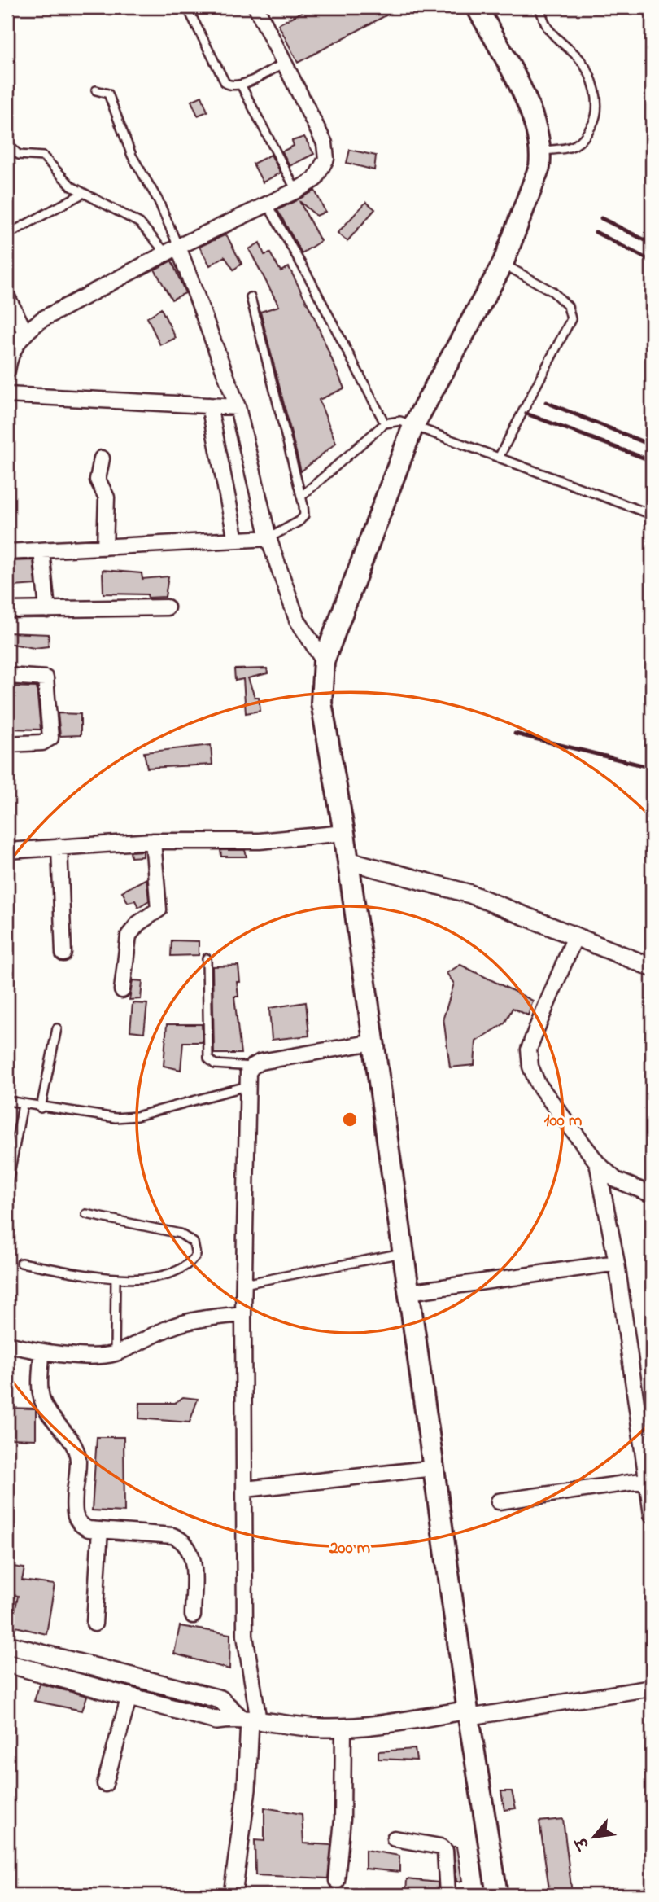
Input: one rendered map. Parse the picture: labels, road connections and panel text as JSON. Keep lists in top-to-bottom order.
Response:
{
  "north": "bottom left",
  "rings": ["100 m", "200 m"]
}
